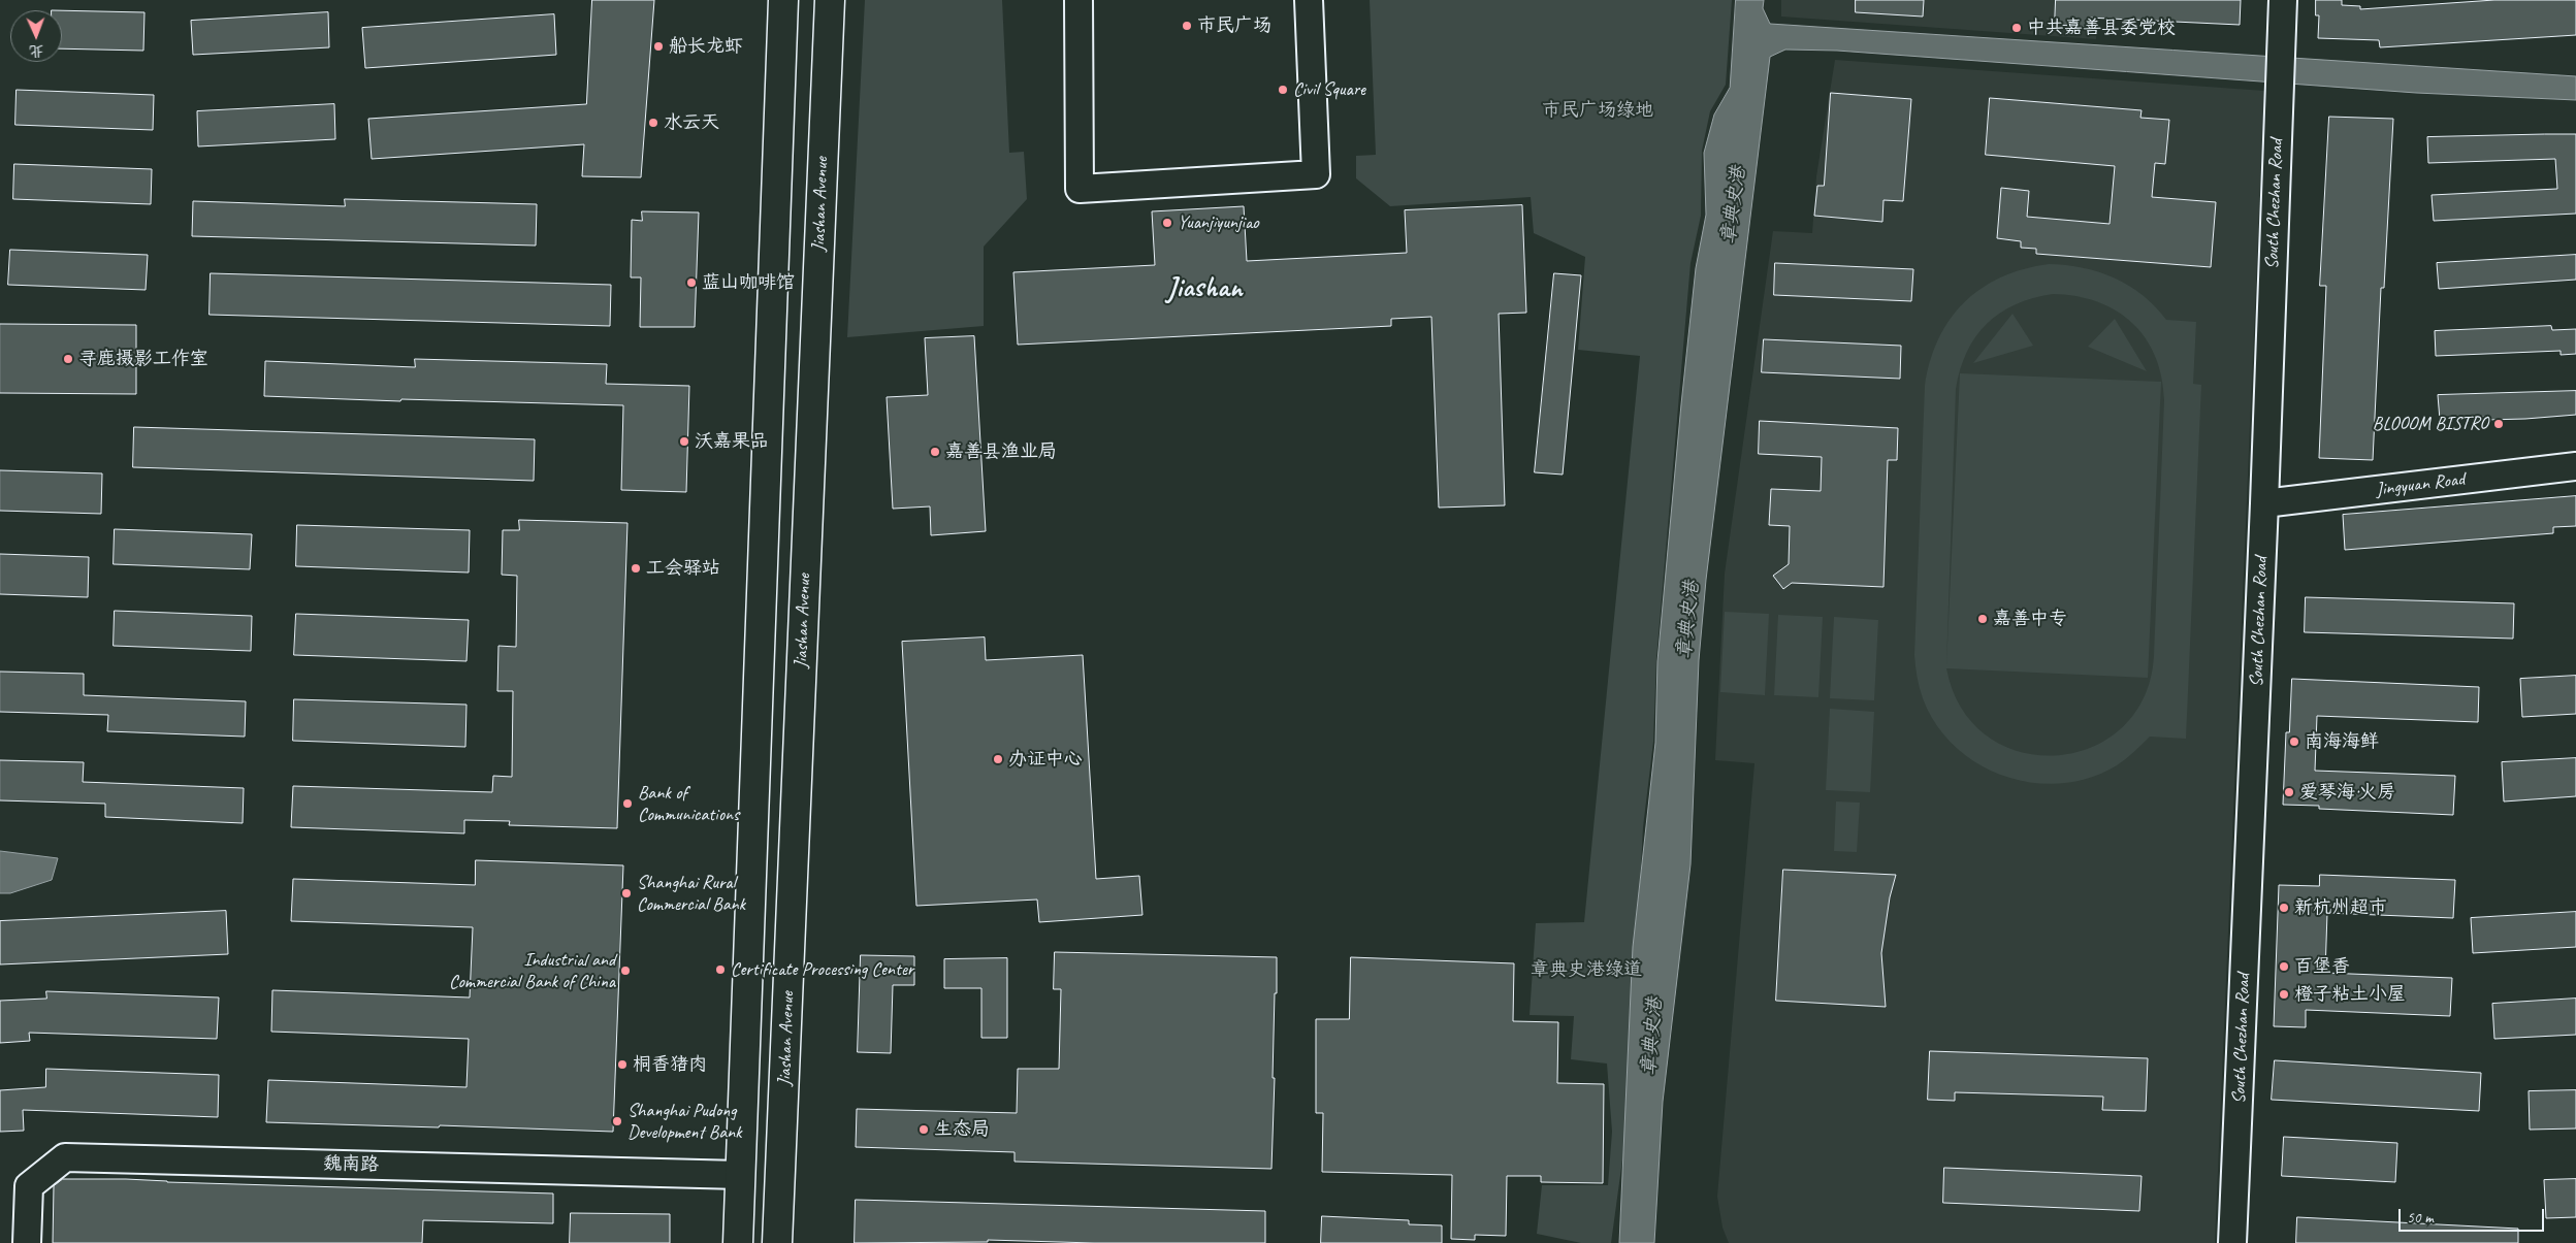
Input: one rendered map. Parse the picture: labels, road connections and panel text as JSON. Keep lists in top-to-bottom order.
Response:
{
  "streets": {
    "main road": ["Jiashan Avenue"],
    "street": ["South Chezhan Road", "Jingyuan Road", "魏南路"]
  },
  "crossings": [
    ["South Chezhan Road", "Jingyuan Road"]
  ],
  "districts": ["Jiashan"],
  "water": ["章典史港"],
  "parks": ["市民广场绿地", "章典史港绿道"],
  "places": [
    "市民广场",
    "中共嘉善县委党校",
    "船长龙虾",
    "Civil Square",
    "水云天",
    "Yuanjiyunjiao",
    "蓝山咖啡馆",
    "寻鹿摄影工作室",
    "BLOOOM BISTRO",
    "沃嘉果品",
    "嘉善县渔业局",
    "工会驿站",
    "嘉善中专",
    "南海海鲜",
    "办证中心",
    "爱琴海·火房",
    "Bank of Communications",
    "Shanghai Rural Commercial Bank",
    "新杭州超市",
    "百堡香",
    "Certificate Processing Center",
    "Industrial and Commercial Bank of China",
    "橙子粘土小屋",
    "桐香猪肉",
    "Shanghai Pudong Development Bank",
    "生态局"
  ],
  "scale_bar": "50 m",
  "north": "bottom"
}
